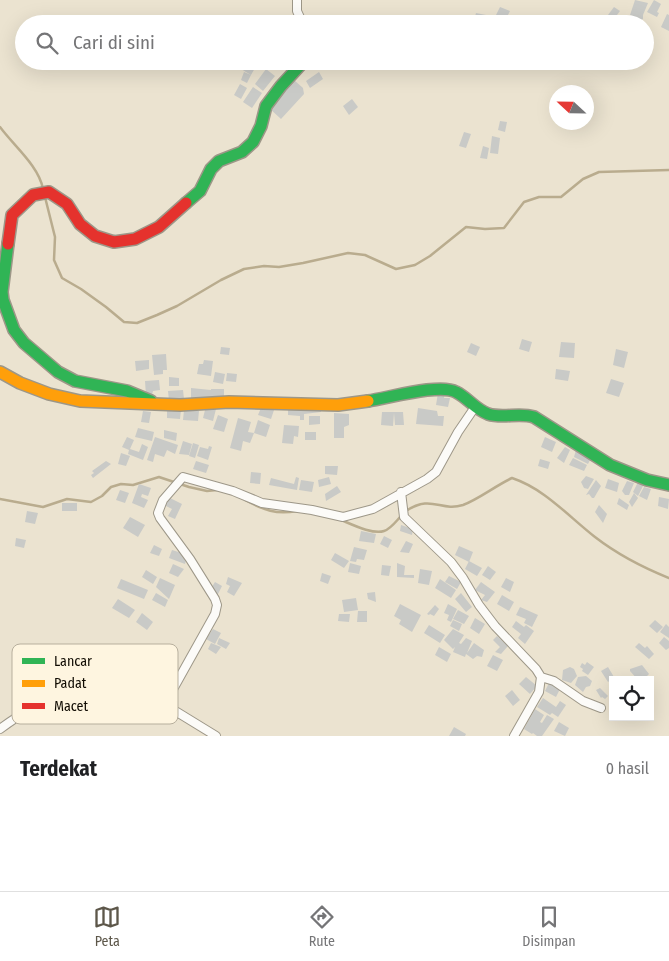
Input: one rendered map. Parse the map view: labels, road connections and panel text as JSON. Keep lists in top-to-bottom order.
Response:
{
  "legend": ["Lancar", "Padat", "Macet"],
  "north": "left",
  "page": {
    "search": "Cari di sini",
    "heading": ["Terdekat", "0 hasil"],
    "nav": ["Peta", "Rute", "Disimpan"]
  }
}
